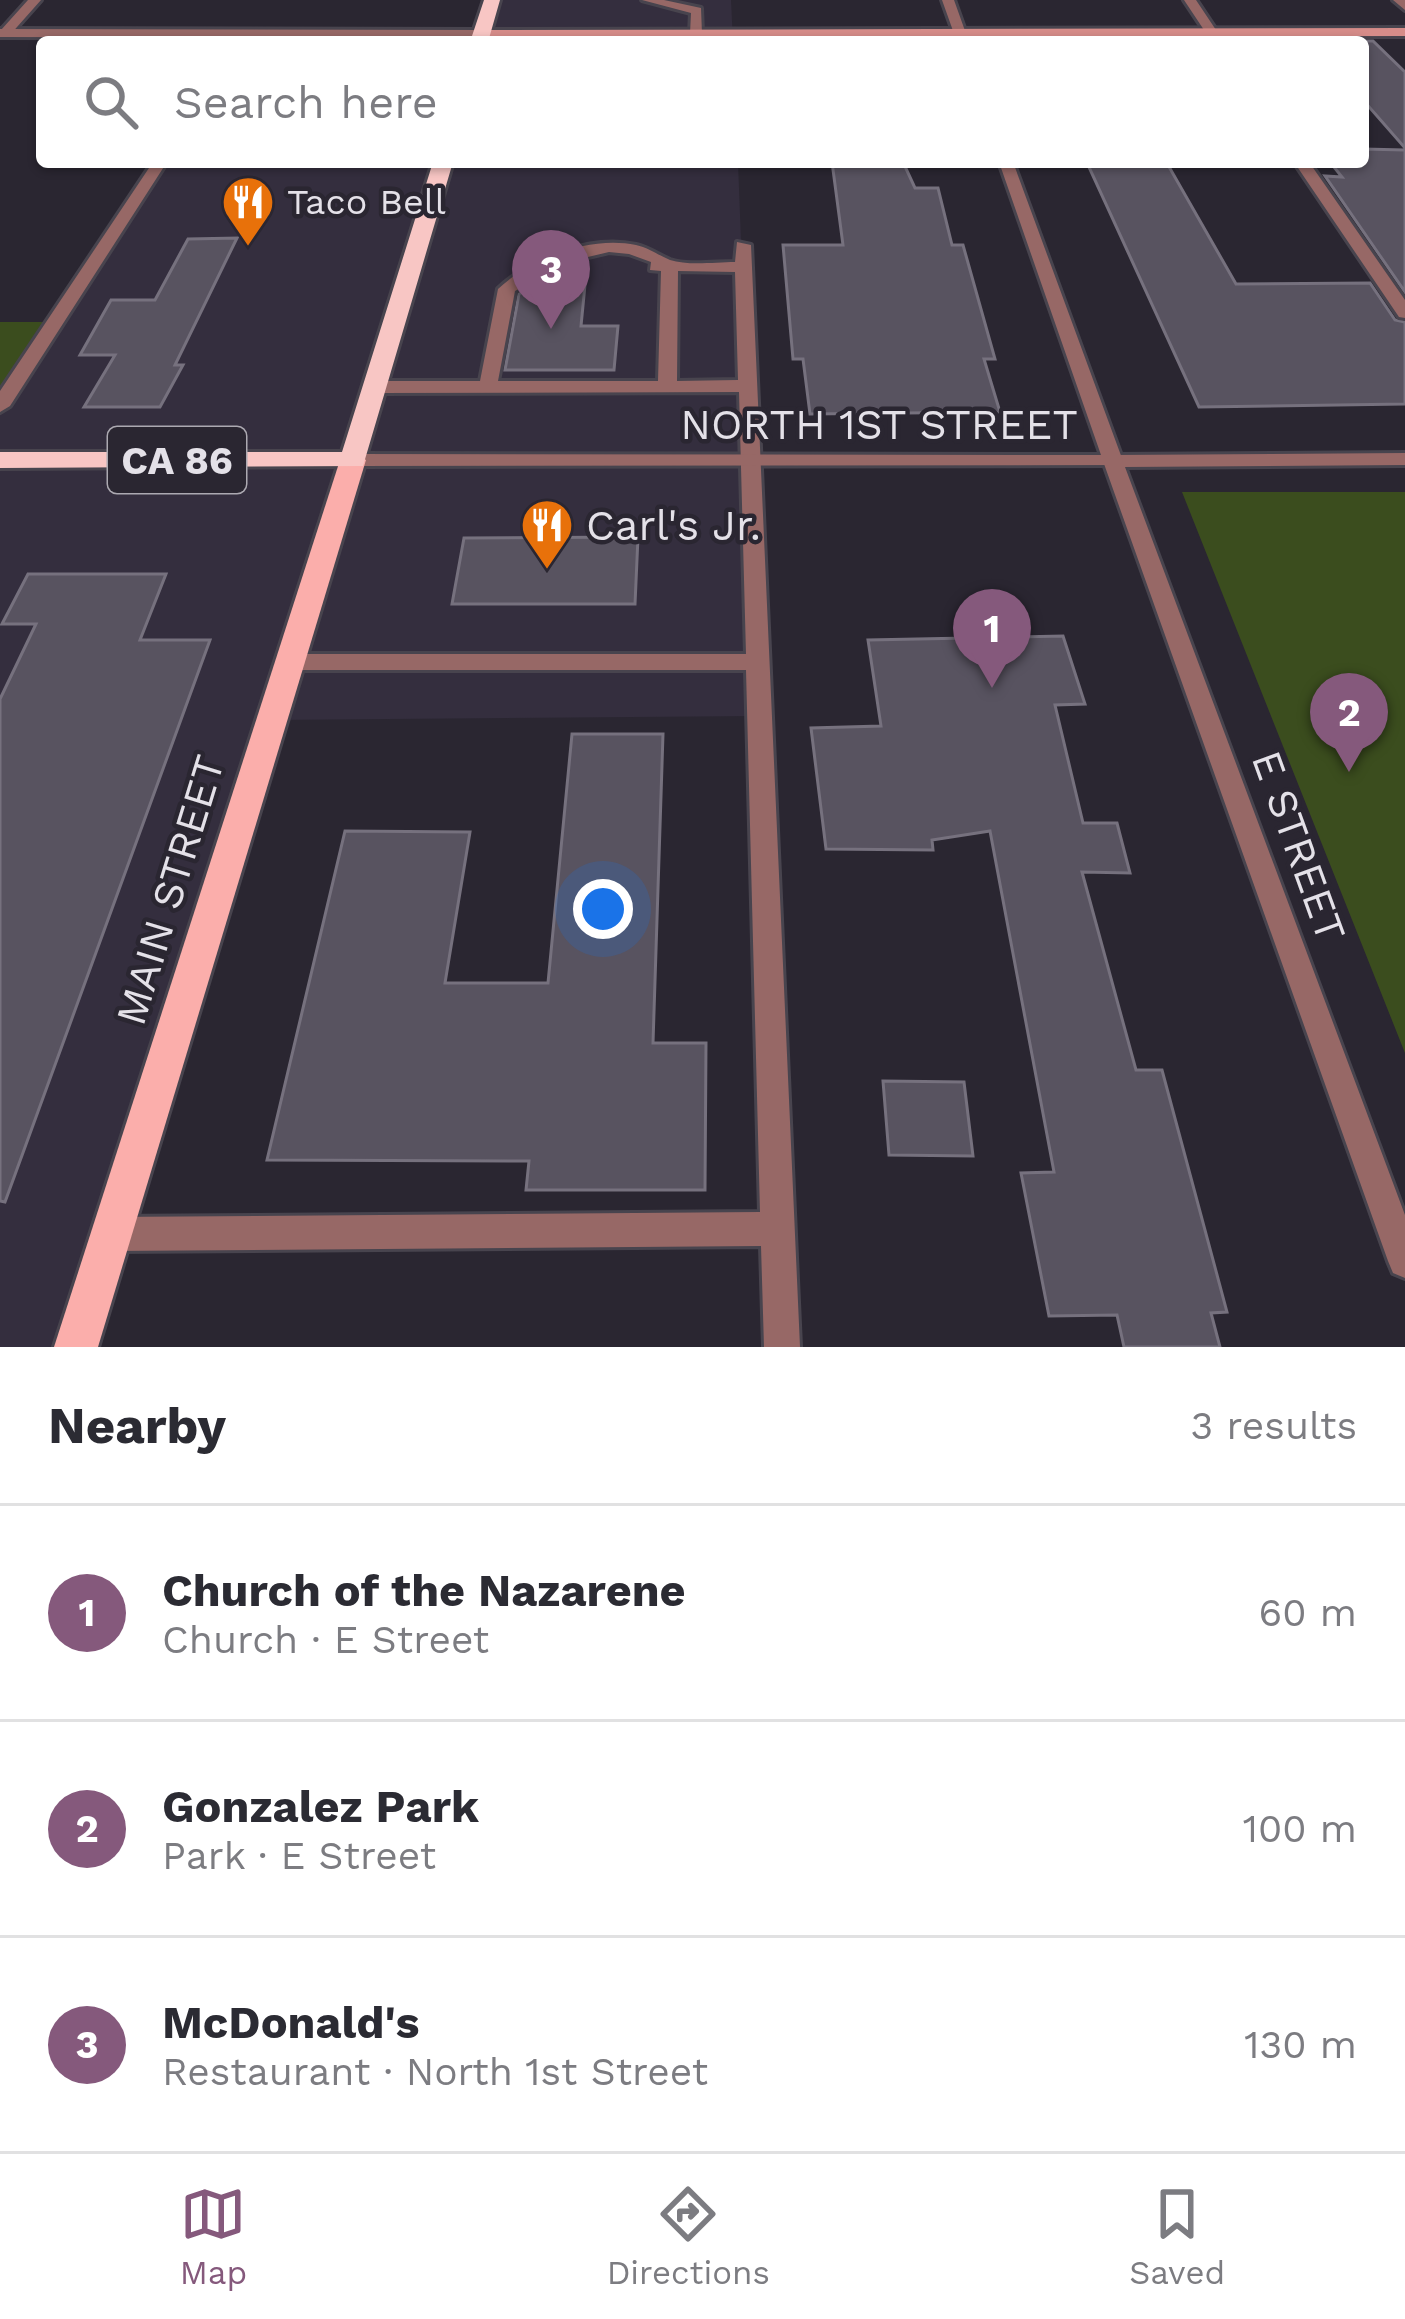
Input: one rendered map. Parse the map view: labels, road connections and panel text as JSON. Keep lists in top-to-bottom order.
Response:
{
  "streets": {
    "highway": ["CA 86"],
    "main road": ["MAIN STREET"],
    "street": ["NORTH 1ST STREET", "E STREET"]
  },
  "crossings": [
    ["NORTH 1ST STREET", "CA 86"],
    ["NORTH 1ST STREET", "E STREET"],
    ["NORTH 1ST STREET", "MAIN STREET"],
    ["CA 86", "MAIN STREET"]
  ],
  "places": {
    "restaurant": ["Taco Bell", "Carl's Jr."]
  },
  "page": {
    "search": "Search here",
    "pins": ["3", "1", "2"],
    "heading": ["Nearby", "3 results"],
    "list": [
      {
        "mark": "1",
        "name": "Church of the Nazarene",
        "note": "Church · E Street",
        "value": "60 m"
      },
      {
        "mark": "2",
        "name": "Gonzalez Park",
        "note": "Park · E Street",
        "value": "100 m"
      },
      {
        "mark": "3",
        "name": "McDonald's",
        "note": "Restaurant · North 1st Street",
        "value": "130 m"
      }
    ],
    "nav": ["Map", "Directions", "Saved"]
  }
}
